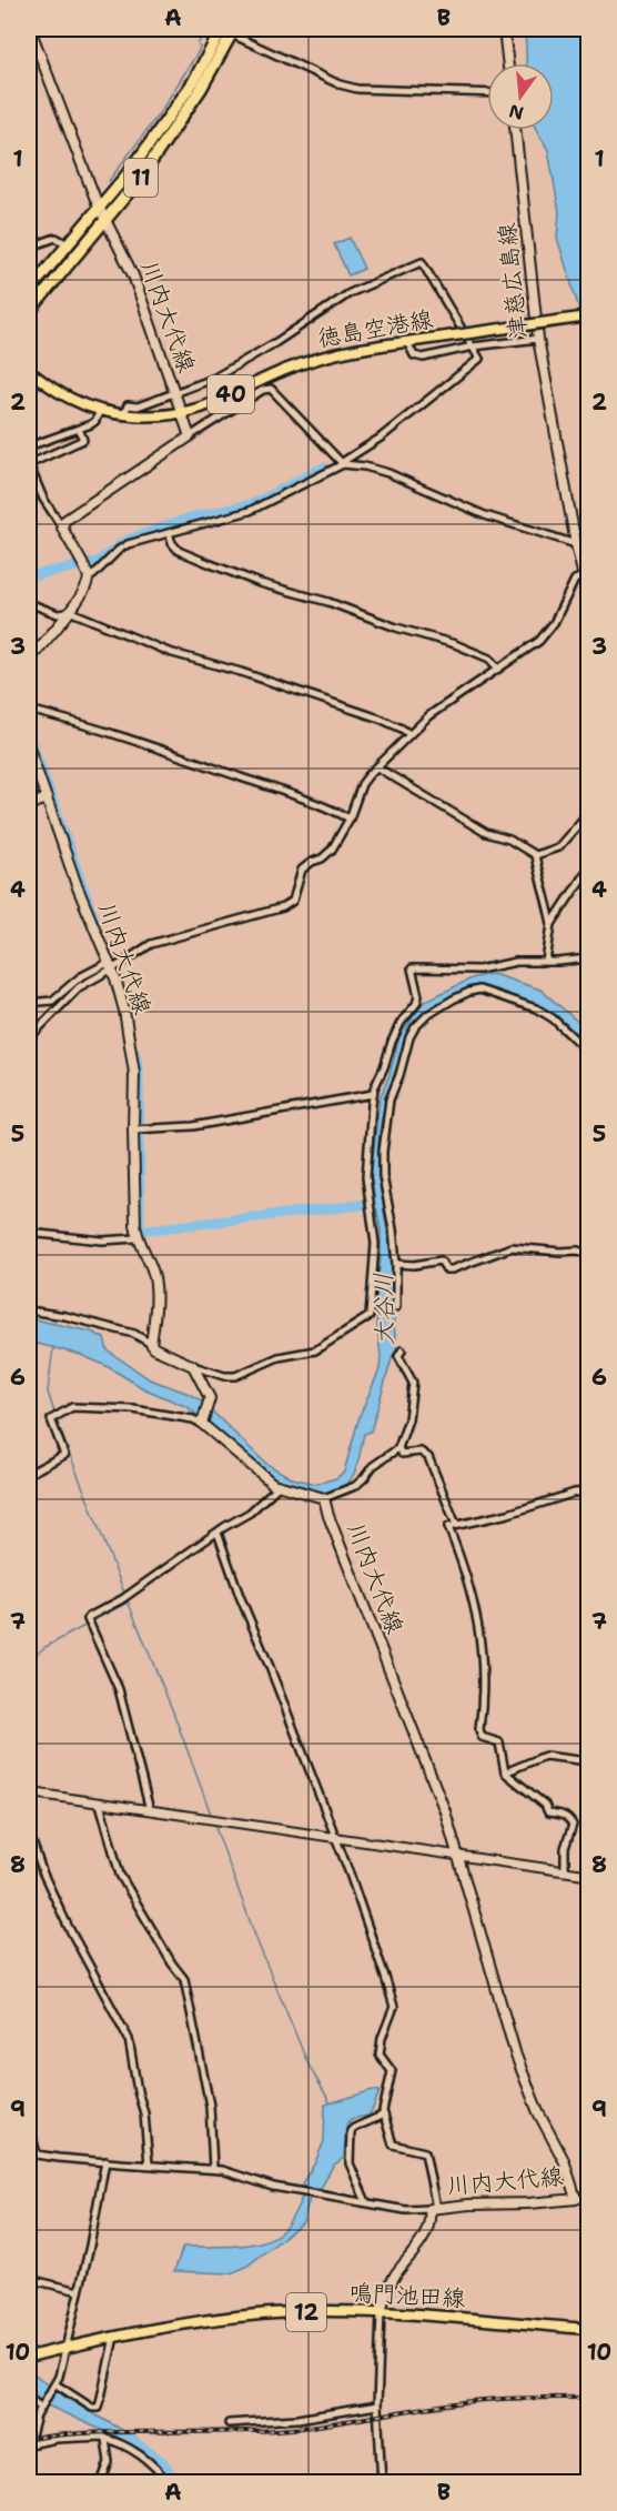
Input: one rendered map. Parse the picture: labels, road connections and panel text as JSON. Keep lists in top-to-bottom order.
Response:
{
  "streets": {
    "highway": ["11"],
    "main road": [
      "津慈広島線",
      "川内大代線",
      "徳島空港線",
      "40",
      "鳴門池田線",
      "12"
    ]
  },
  "crossings": [
    ["11", "川内大代線"],
    ["川内大代線", "徳島空港線"],
    ["川内大代線", "鳴門池田線"]
  ],
  "water": ["大谷川"],
  "north": "bottom",
  "grid": {
    "columns": ["A", "B"],
    "rows": [
      "1",
      "2",
      "3",
      "4",
      "5",
      "6",
      "7",
      "8",
      "9",
      "10"
    ]
  }
}
